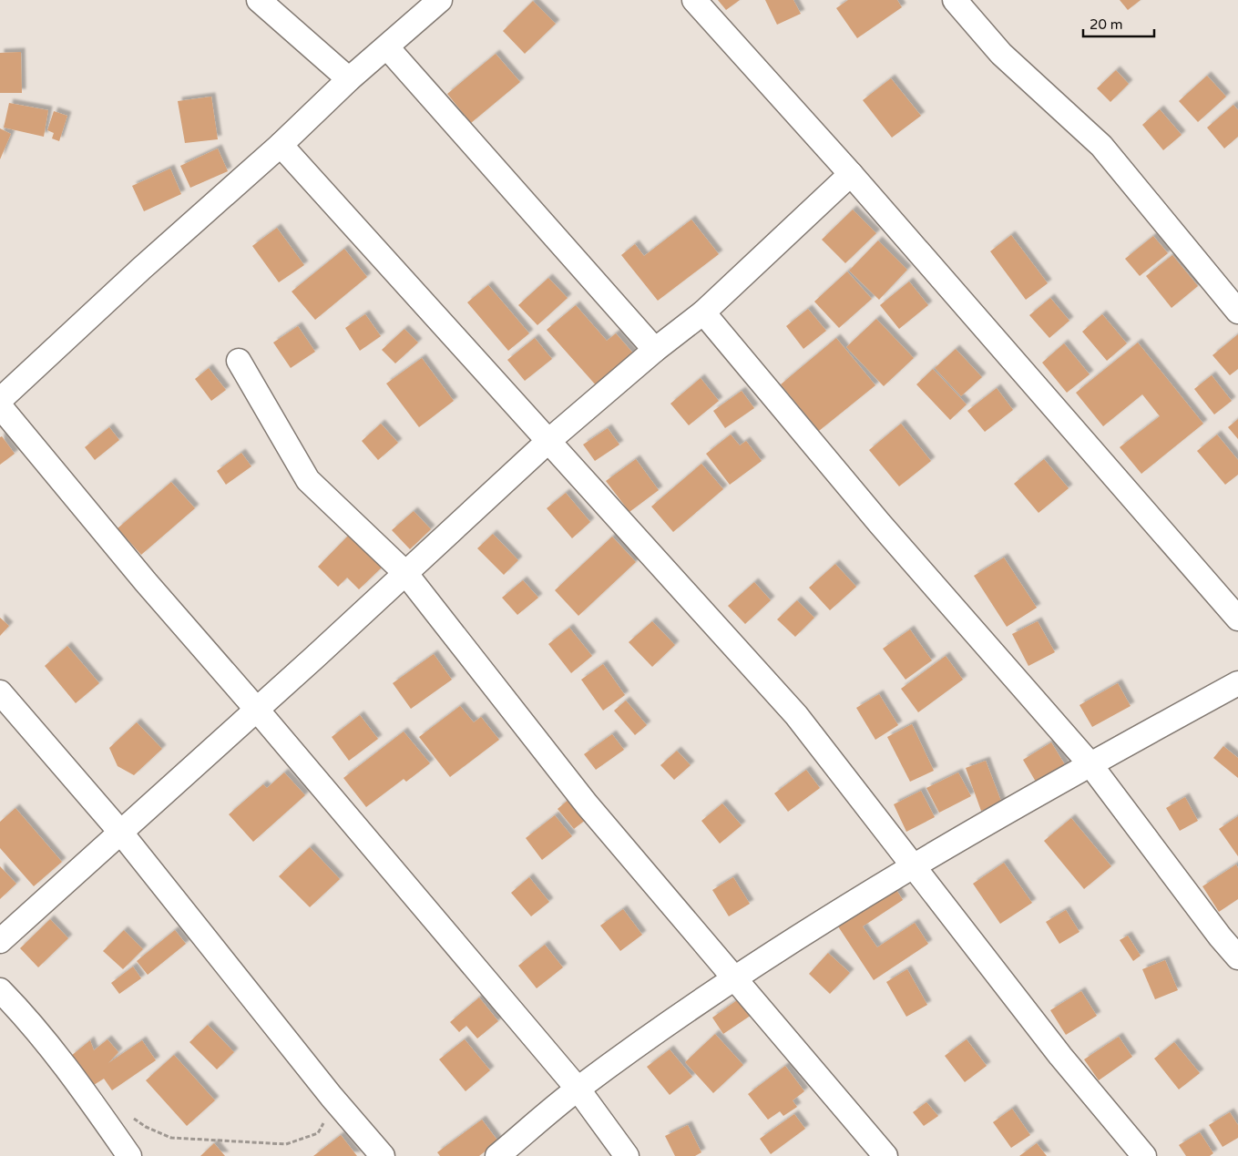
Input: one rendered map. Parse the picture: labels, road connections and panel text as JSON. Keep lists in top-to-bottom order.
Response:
{
  "scale_bar": "20 m"
}
